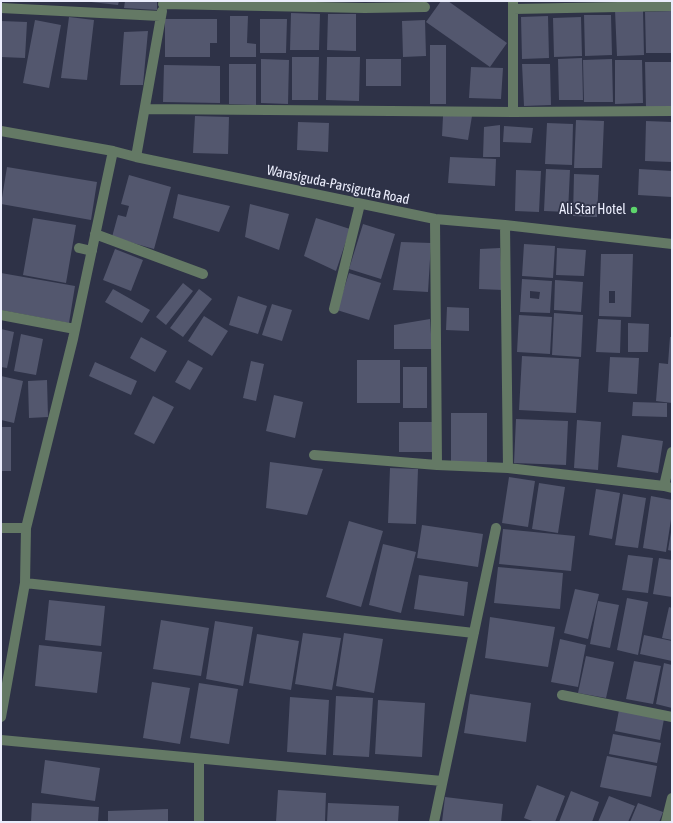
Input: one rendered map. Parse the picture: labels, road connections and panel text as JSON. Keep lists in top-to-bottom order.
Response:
{
  "streets": {
    "street": ["Warasiguda-Parsigutta Road"]
  },
  "places": ["Ali Star Hotel"]
}
